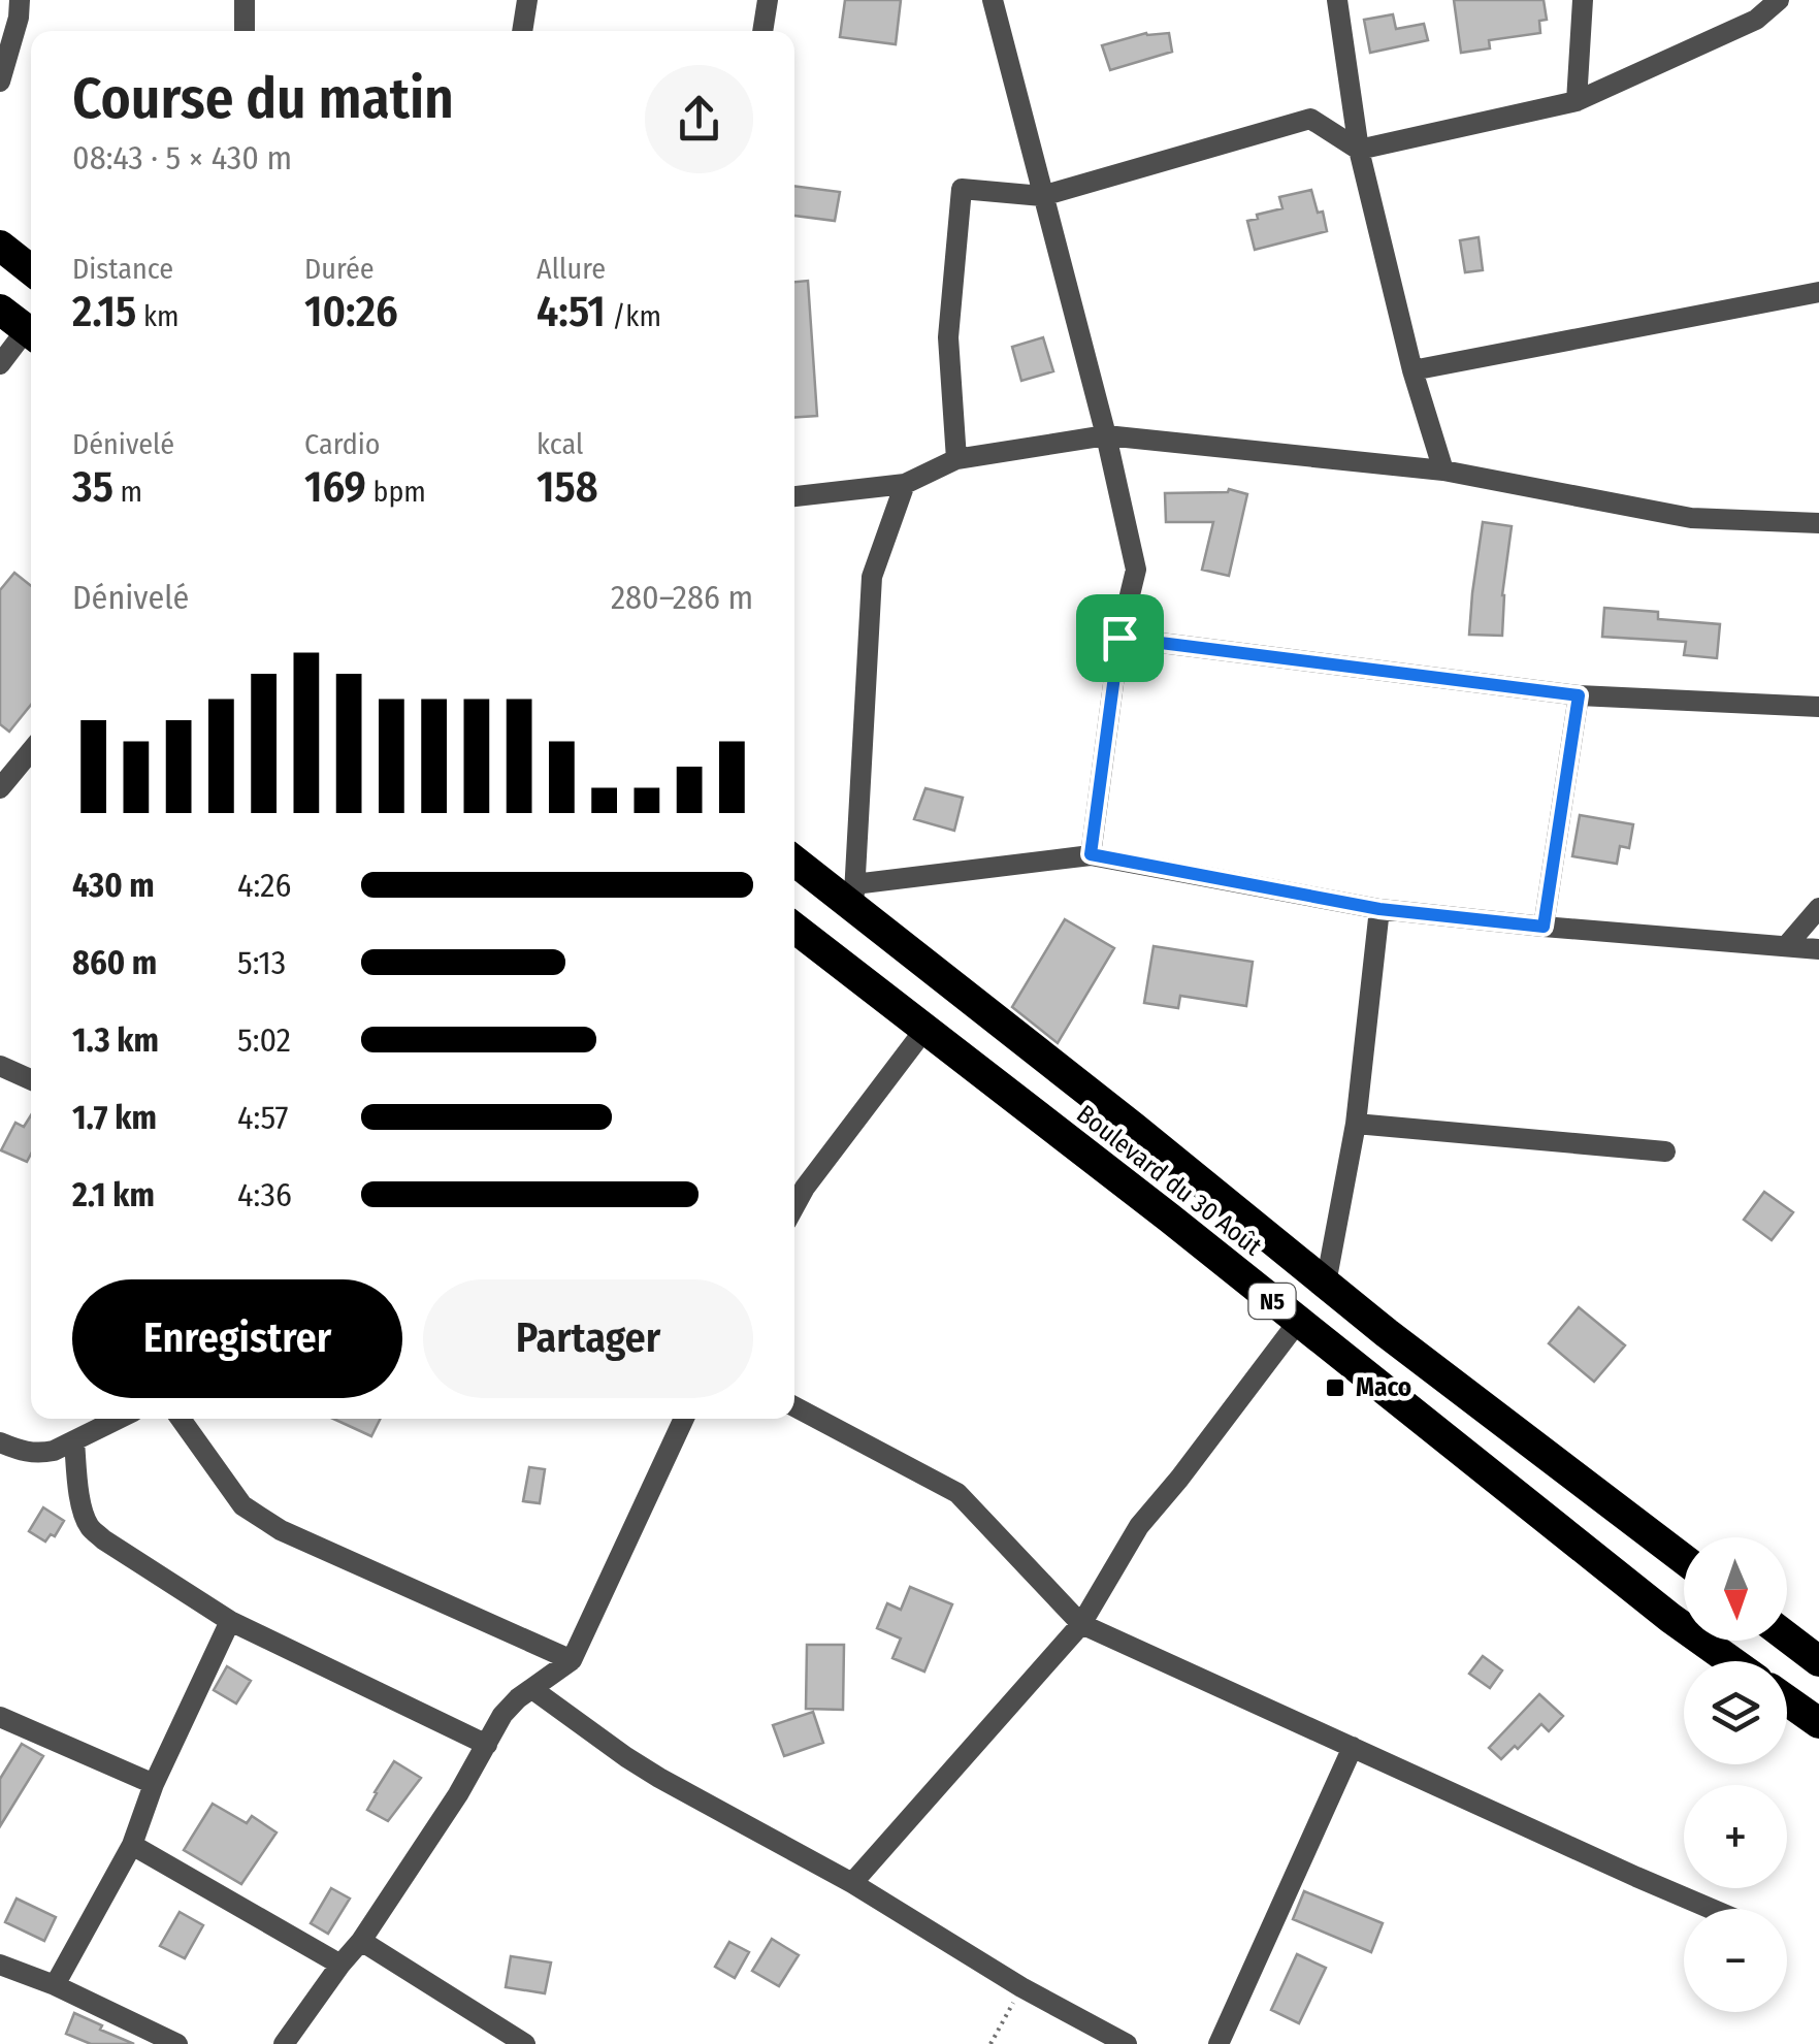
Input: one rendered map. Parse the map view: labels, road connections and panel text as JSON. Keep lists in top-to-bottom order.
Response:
{
  "streets": {
    "highway": ["Boulevard du 30 Août", "N5"]
  },
  "places": {
    "transit": ["Maco"]
  },
  "north": "bottom",
  "page": {
    "heading": ["Course du matin", "08:43 · 5 × 430 m"],
    "stats": [
      ["Distance", "2.15 km"],
      ["Durée", "10:26"],
      ["Allure", "4:51 /km"],
      ["Dénivelé", "35 m"],
      ["Cardio", "169 bpm"],
      ["kcal", "158"]
    ],
    "chart": ["Dénivelé", "280–286 m"],
    "list": [
      {
        "name": "430 m",
        "note": "4:26"
      },
      {
        "name": "860 m",
        "note": "5:13"
      },
      {
        "name": "1.3 km",
        "note": "5:02"
      },
      {
        "name": "1.7 km",
        "note": "4:57"
      },
      {
        "name": "2.1 km",
        "note": "4:36"
      }
    ],
    "buttons": ["Enregistrer", "Partager"],
    "map_buttons": ["+", "−"]
  }
}
